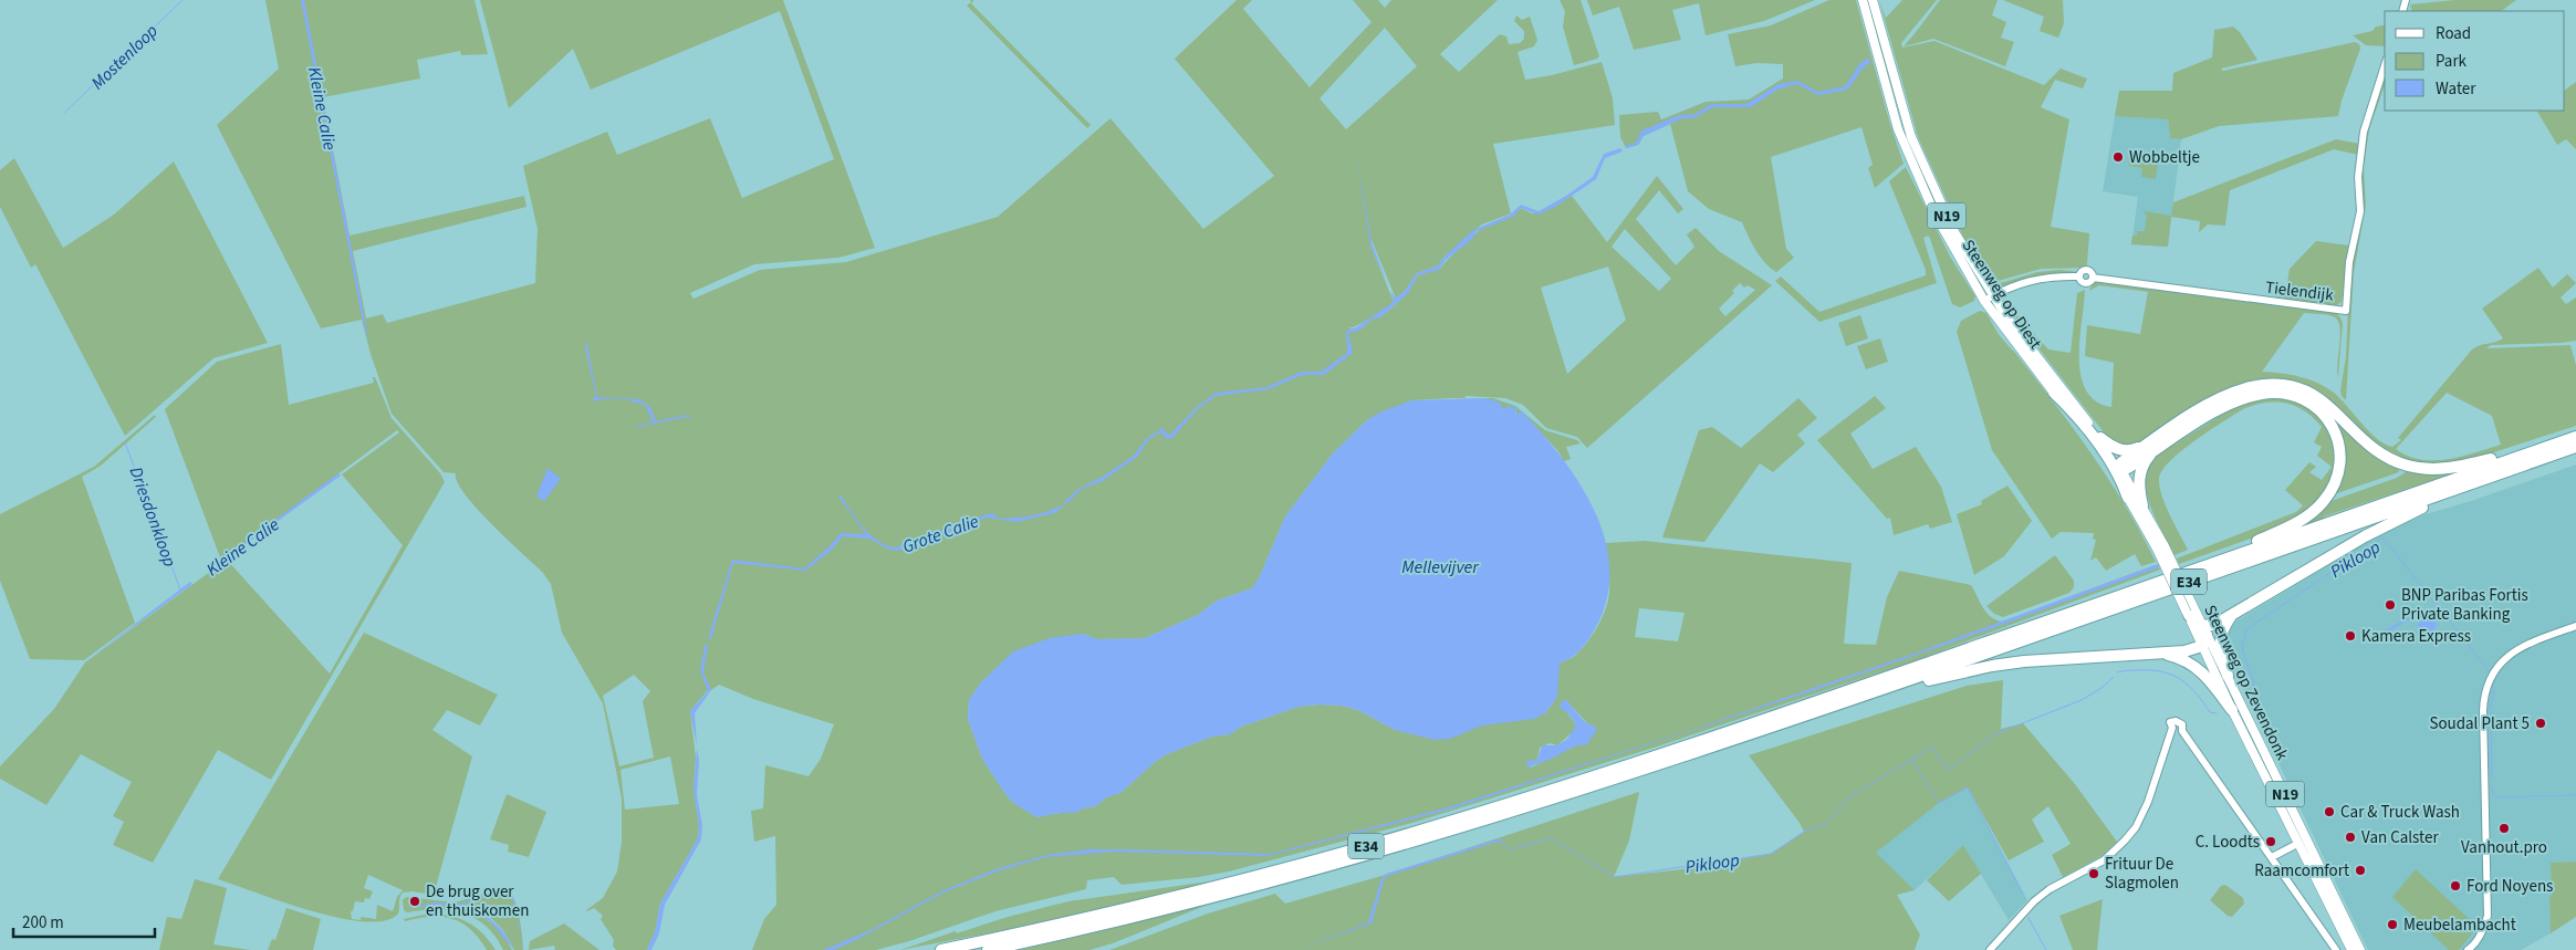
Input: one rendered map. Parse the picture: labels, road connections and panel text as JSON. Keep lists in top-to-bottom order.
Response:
{
  "streets": {
    "highway": ["E34"],
    "main road": ["N19", "Steenweg op Diest", "Steenweg op Zevendonk"],
    "street": ["Tielendijk"]
  },
  "crossings": [
    ["Tielendijk", "Steenweg op Diest"],
    ["Steenweg op Diest", "Steenweg op Zevendonk"]
  ],
  "water": [
    "Mostenloop",
    "Kleine Calie",
    "Driesdonkloop",
    "Grote Calie",
    "Pikloop",
    "Mellevijver"
  ],
  "places": [
    "Wobbeltje",
    "BNP Paribas Fortis Private Banking",
    "Kamera Express",
    "Soudal Plant 5",
    "Car & Truck Wash",
    "Vanhout.pro",
    "Van Calster",
    "C. Loodts",
    "Raamcomfort",
    "Frituur De Slagmolen",
    "Ford Noyens",
    "De brug over en thuiskomen",
    "Meubelambacht"
  ],
  "legend": ["Road", "Park", "Water"],
  "scale_bar": "200 m"
}
